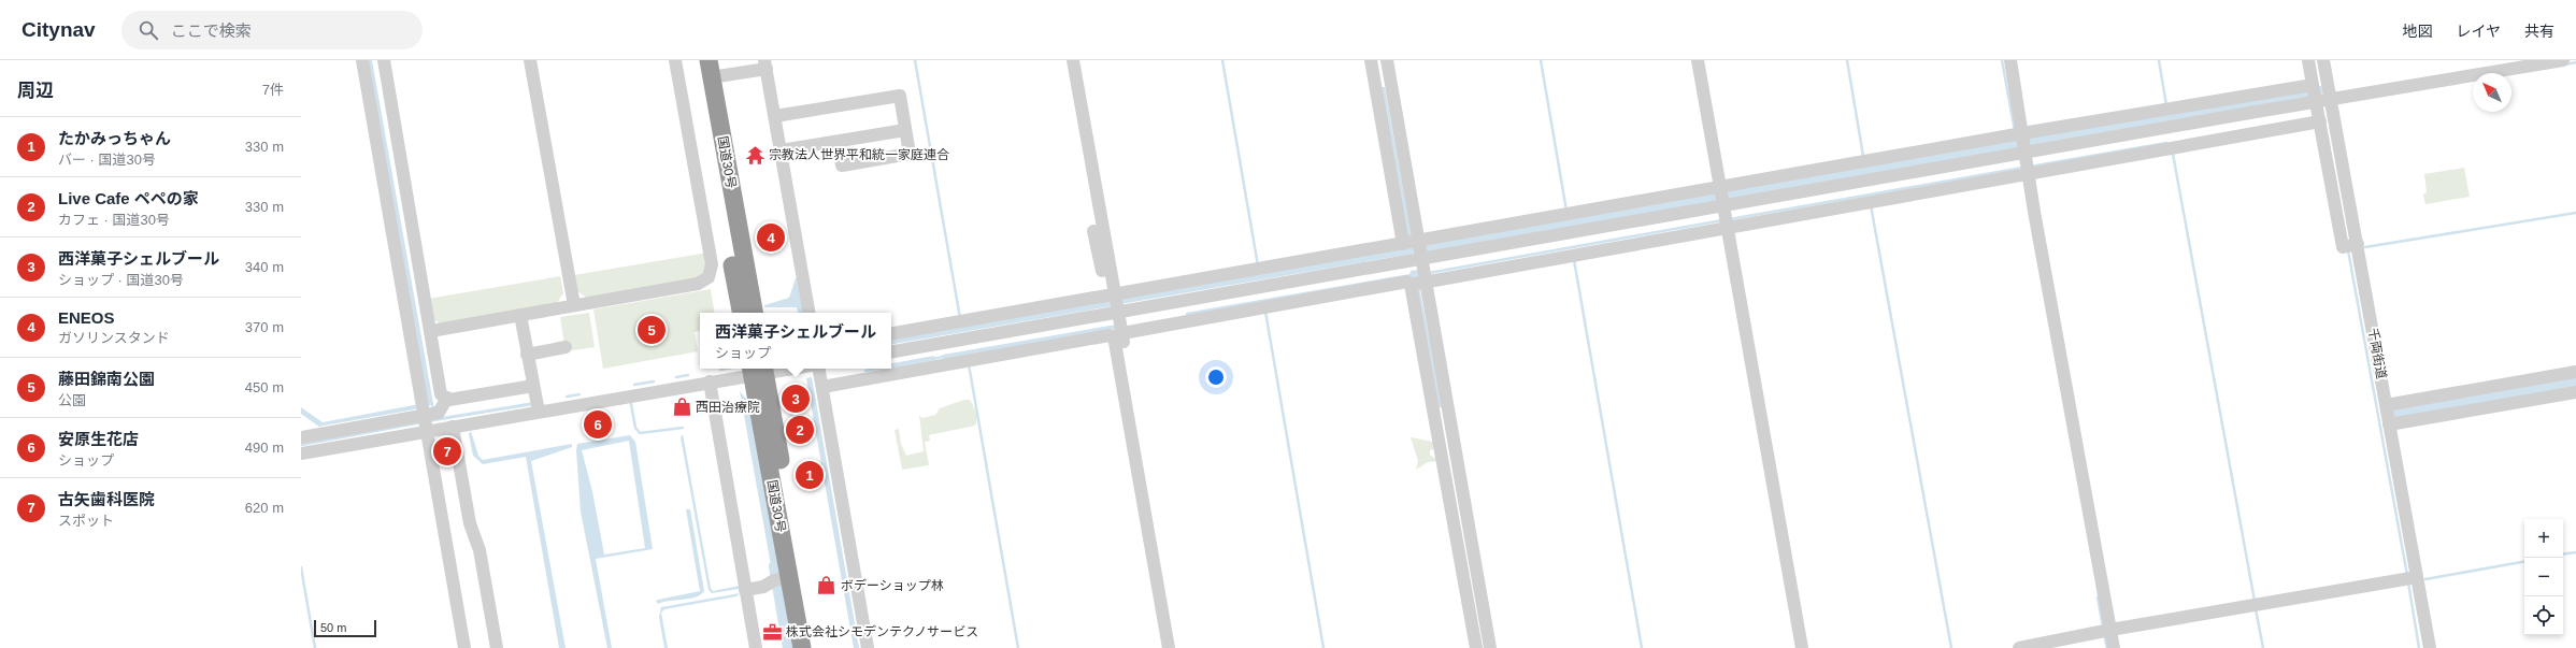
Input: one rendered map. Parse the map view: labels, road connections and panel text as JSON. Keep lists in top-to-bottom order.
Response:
{
  "streets": {
    "highway": ["国道30号"],
    "street": ["千両街道"]
  },
  "places": {
    "temple": ["宗教法人世界平和統一家庭連合"],
    "shop": ["西田治療院", "ボデーショップ林"],
    "office": ["株式会社シモデンテクノサービス"]
  },
  "scale_bar": "50 m",
  "north": "top left",
  "page": {
    "header": "Citynav",
    "search": "ここで検索",
    "nav": ["地図", "レイヤ", "共有"],
    "heading": ["周辺", "7件"],
    "list": [
      {
        "mark": "1",
        "name": "たかみっちゃん",
        "note": "バー · 国道30号",
        "value": "330 m"
      },
      {
        "mark": "2",
        "name": "Live Cafe ペペの家",
        "note": "カフェ · 国道30号",
        "value": "330 m"
      },
      {
        "mark": "3",
        "name": "西洋菓子シェルブール",
        "note": "ショップ · 国道30号",
        "value": "340 m"
      },
      {
        "mark": "4",
        "name": "ENEOS",
        "note": "ガソリンスタンド",
        "value": "370 m"
      },
      {
        "mark": "5",
        "name": "藤田錦南公園",
        "note": "公園",
        "value": "450 m"
      },
      {
        "mark": "6",
        "name": "安原生花店",
        "note": "ショップ",
        "value": "490 m"
      },
      {
        "mark": "7",
        "name": "古矢歯科医院",
        "note": "スポット",
        "value": "620 m"
      }
    ],
    "pins": [
      "4",
      "5",
      "3",
      "6",
      "2",
      "7",
      "1"
    ],
    "popup": ["西洋菓子シェルブール", "ショップ"],
    "map_buttons": ["+", "−"],
    "scale": "50 m"
  }
}
